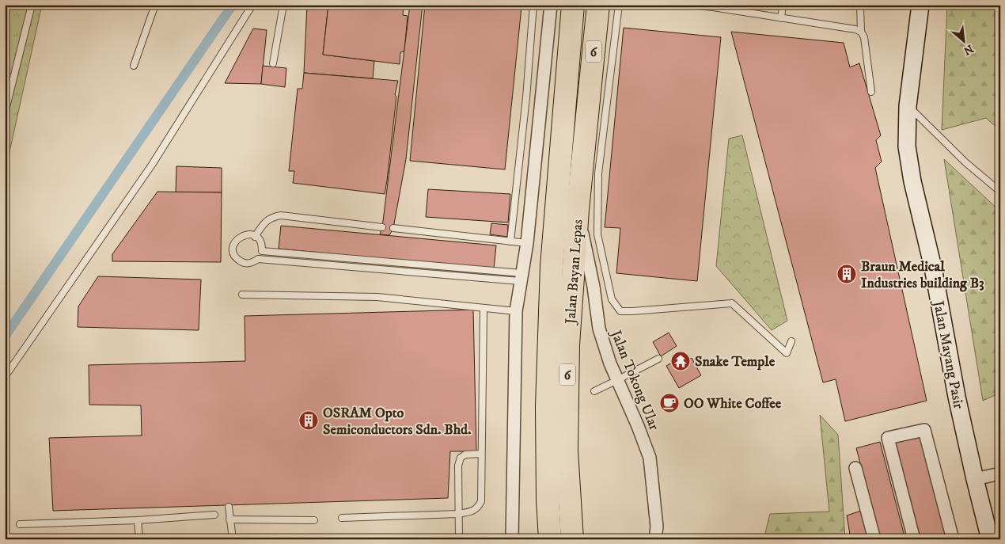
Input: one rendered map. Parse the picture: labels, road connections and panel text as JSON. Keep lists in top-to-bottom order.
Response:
{
  "streets": {
    "highway": ["6", "Jalan Bayan Lepas"],
    "street": ["Jalan Mayang Pasir", "Jalan Tokong Ular"]
  },
  "crossings": [
    ["Jalan Bayan Lepas", "Jalan Tokong Ular"]
  ],
  "places": {
    "building": ["Braun Medical Industries building B3", "OSRAM Opto Semiconductors Sdn. Bhd."],
    "temple": ["Snake Temple"],
    "cafe": ["OO White Coffee"]
  },
  "north": "bottom right"
}
